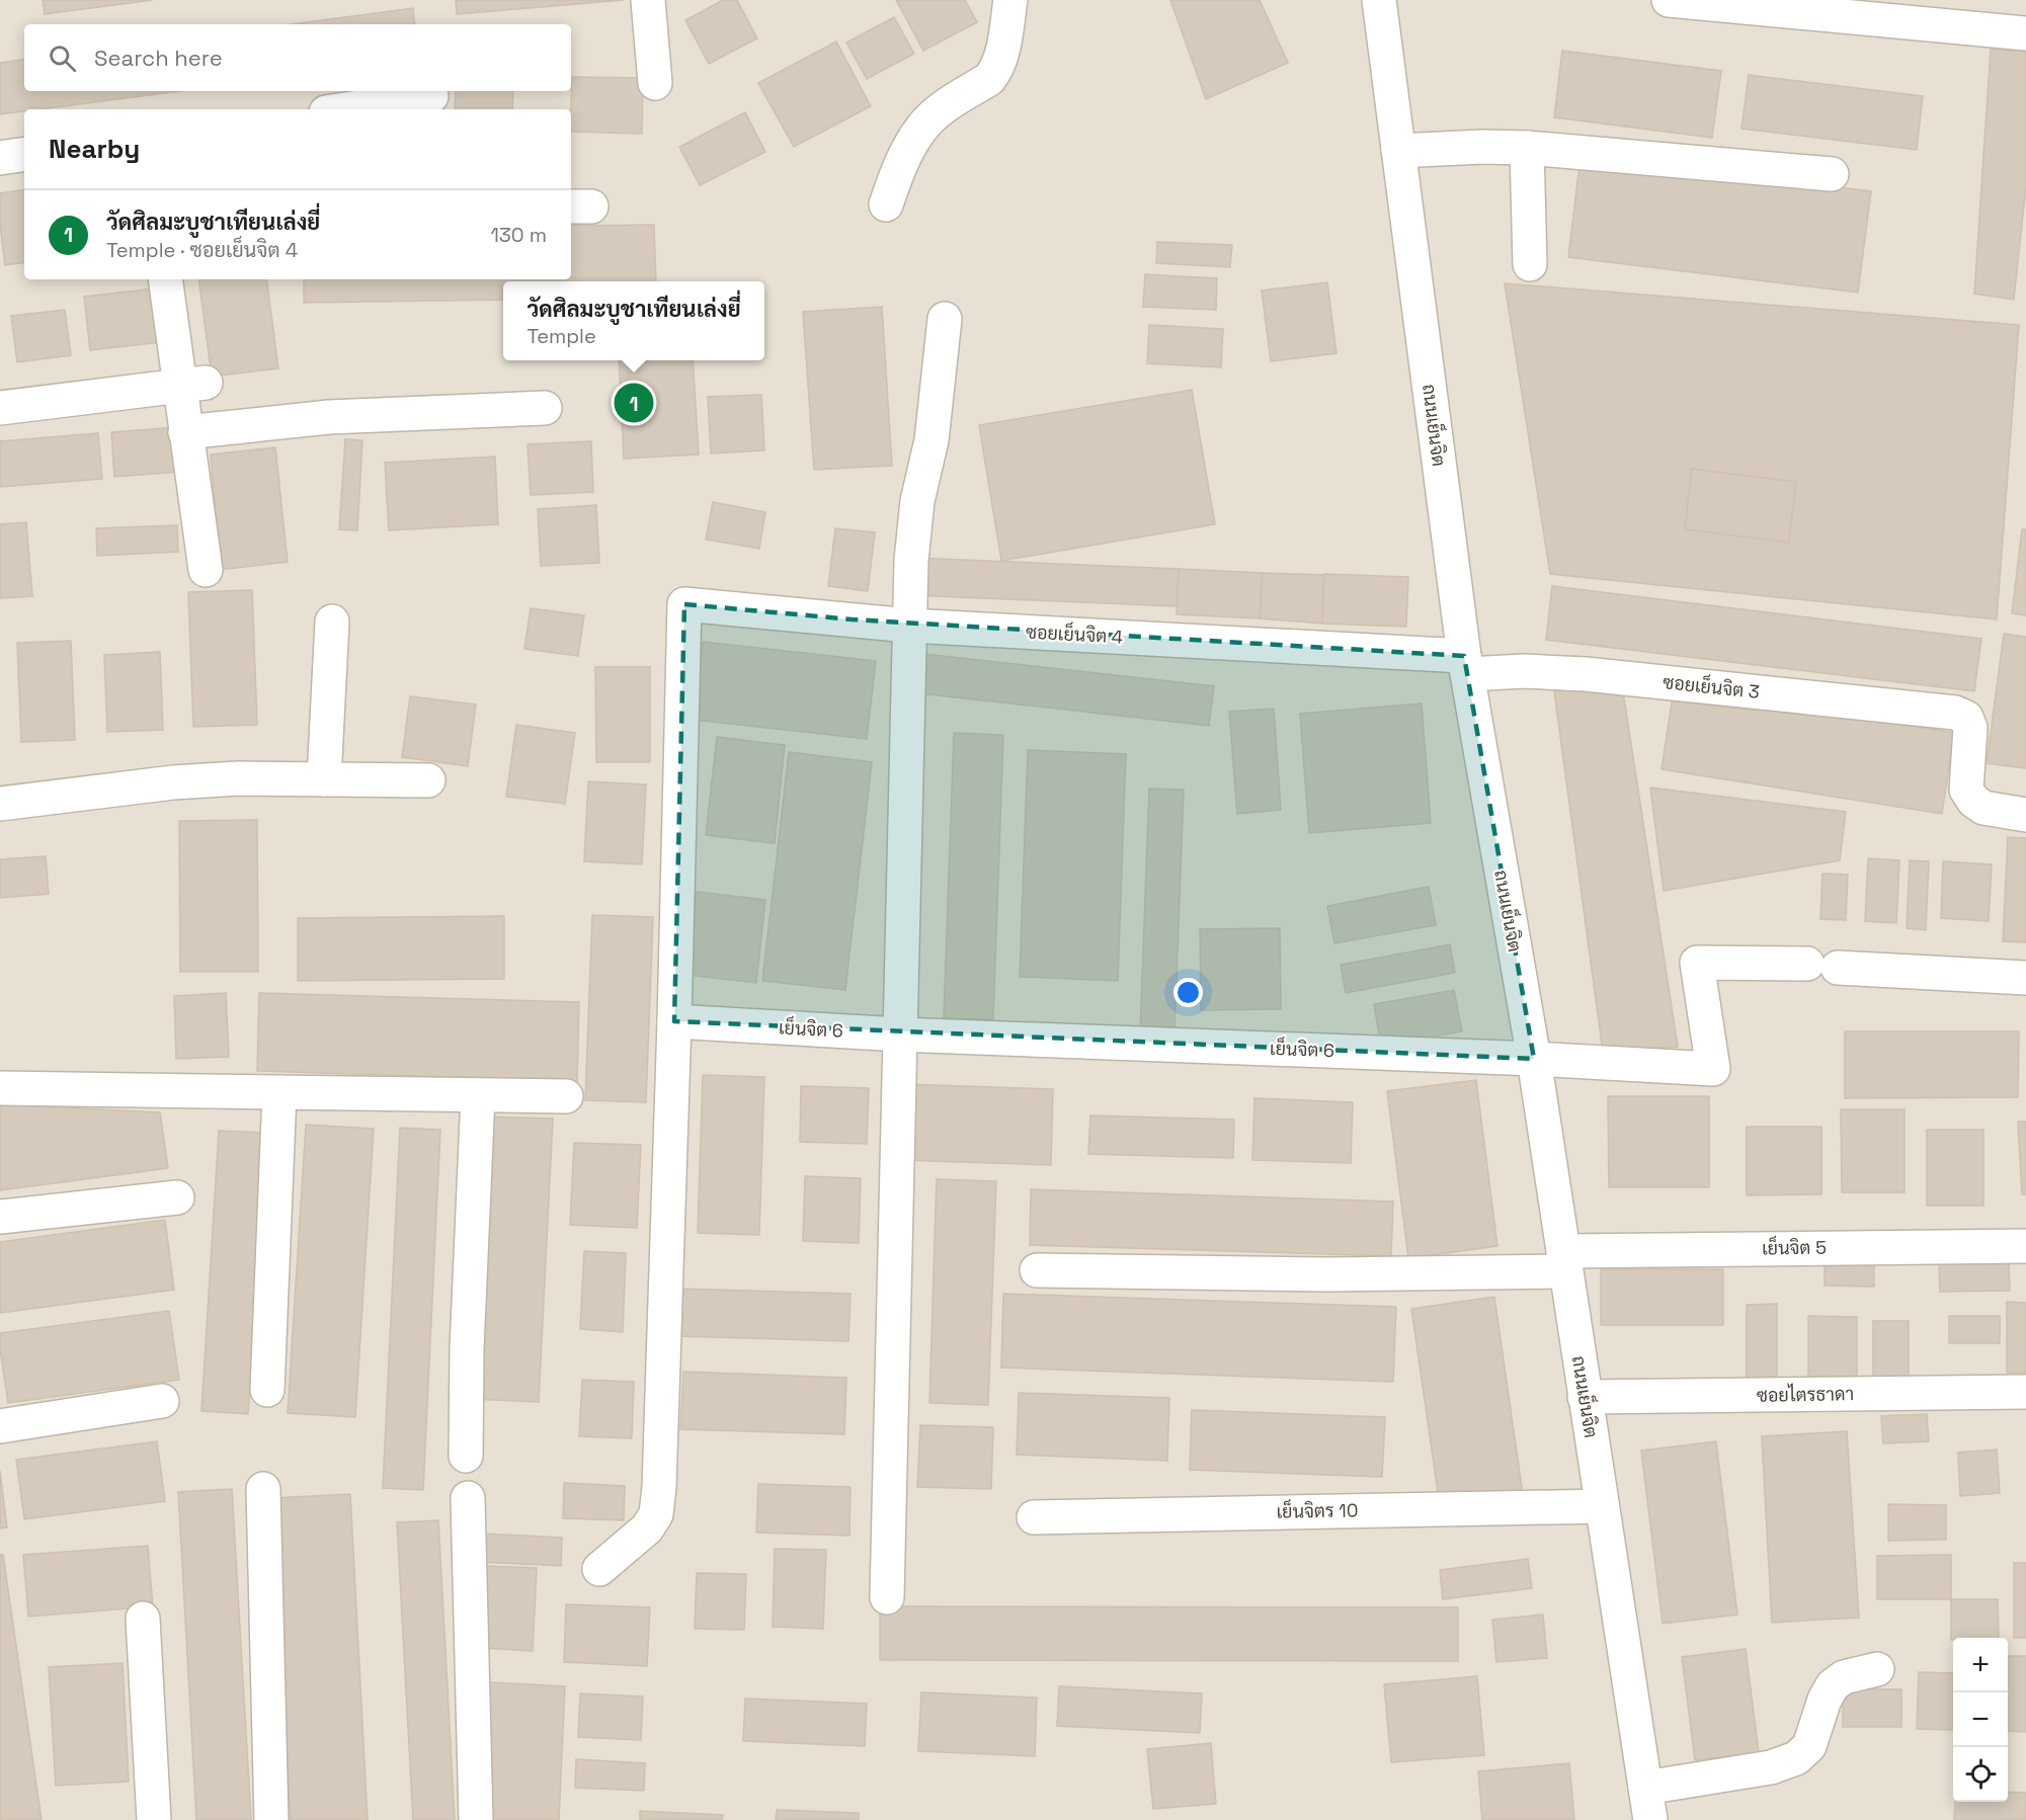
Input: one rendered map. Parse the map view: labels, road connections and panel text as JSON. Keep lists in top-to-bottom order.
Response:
{
  "streets": {
    "street": [
      "ถนนเย็นจิต",
      "ซอยเย็นจิต 4",
      "ซอยเย็นจิต 3",
      "เย็นจิต 6",
      "เย็นจิต 5",
      "ซอยไตรธาดา",
      "เย็นจิตร 10"
    ]
  },
  "crossings": [
    ["ถนนเย็นจิต", "ซอยเย็นจิต 4"],
    ["ถนนเย็นจิต", "ซอยเย็นจิต 3"],
    ["ถนนเย็นจิต", "เย็นจิต 6"],
    ["ถนนเย็นจิต", "เย็นจิต 5"],
    ["ถนนเย็นจิต", "ซอยไตรธาดา"],
    ["ถนนเย็นจิต", "เย็นจิตร 10"],
    ["ซอยเย็นจิต 4", "ซอยเย็นจิต 3"],
    ["ซอยเย็นจิต 4", "เย็นจิต 6"]
  ],
  "page": {
    "search": "Search here",
    "heading": "Nearby",
    "list": [
      {
        "mark": "1",
        "name": "วัดศิลมะบูชาเทียนเล่งยี่",
        "note": "Temple · ซอยเย็นจิต 4",
        "value": "130 m"
      }
    ],
    "popup": ["วัดศิลมะบูชาเทียนเล่งยี่", "Temple"],
    "pins": "1",
    "map_buttons": ["+", "−"]
  }
}
